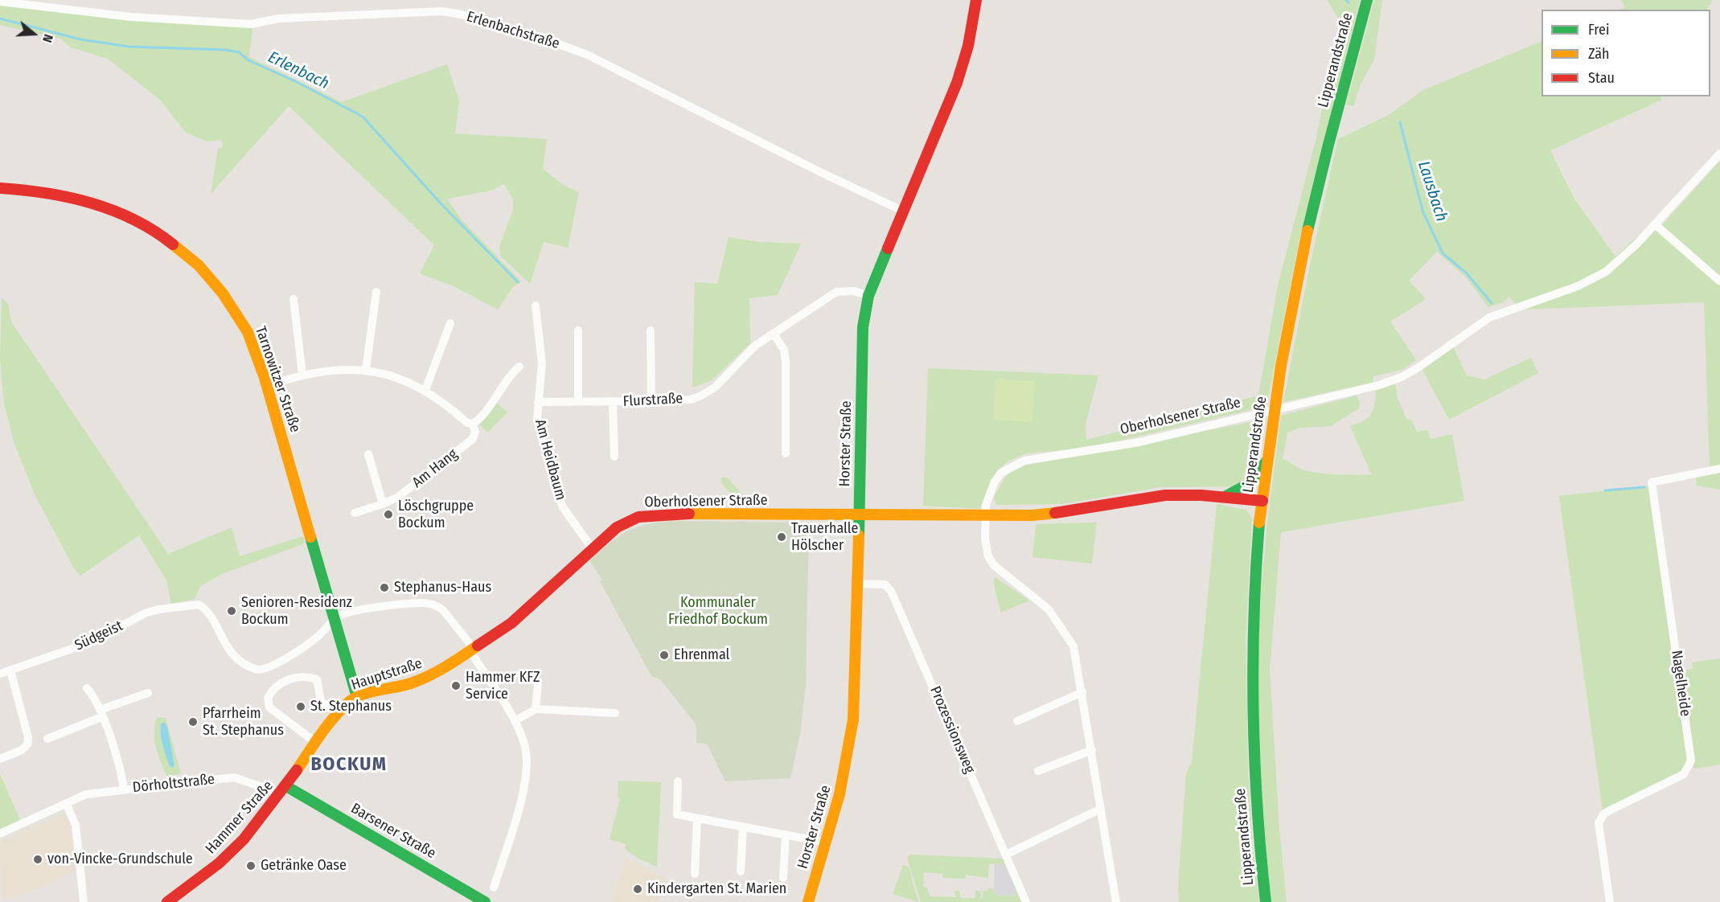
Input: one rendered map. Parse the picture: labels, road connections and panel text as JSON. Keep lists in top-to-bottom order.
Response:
{
  "streets": {
    "main road": [
      "Lipperandstraße",
      "Tarnowitzer Straße",
      "Oberholsener Straße",
      "Horster Straße",
      "Hauptstraße",
      "Hammer Straße",
      "Barsener Straße"
    ],
    "street": [
      "Erlenbachstraße",
      "Flurstraße",
      "Am Heidbaum",
      "Am Hang",
      "Südgeist",
      "Nagelheide",
      "Prozessionsweg",
      "Dörholtstraße"
    ]
  },
  "crossings": [
    ["Erlenbachstraße", "Horster Straße"],
    ["Lipperandstraße", "Oberholsener Straße"],
    ["Tarnowitzer Straße", "Südgeist"],
    ["Tarnowitzer Straße", "Hauptstraße"],
    ["Flurstraße", "Horster Straße"],
    ["Flurstraße", "Am Heidbaum"],
    ["Oberholsener Straße", "Horster Straße"],
    ["Oberholsener Straße", "Am Heidbaum"],
    ["Oberholsener Straße", "Hauptstraße"],
    ["Horster Straße", "Prozessionsweg"],
    ["Hauptstraße", "Dörholtstraße"],
    ["Hauptstraße", "Hammer Straße"],
    ["Hauptstraße", "Barsener Straße"],
    ["Dörholtstraße", "Hammer Straße"],
    ["Dörholtstraße", "Barsener Straße"],
    ["Hammer Straße", "Barsener Straße"]
  ],
  "districts": ["BOCKUM"],
  "water": ["Erlenbach", "Lausbach"],
  "parks": ["Kommunaler Friedhof Bockum"],
  "places": [
    "Löschgruppe Bockum",
    "Trauerhalle Hölscher",
    "Stephanus-Haus",
    "Senioren-Residenz Bockum",
    "Ehrenmal",
    "Hammer KFZ Service",
    "St. Stephanus",
    "Pfarrheim St. Stephanus",
    "von-Vincke-Grundschule",
    "Getränke Oase",
    "Kindergarten St. Marien"
  ],
  "legend": ["Frei", "Zäh", "Stau"],
  "north": "right"
}
